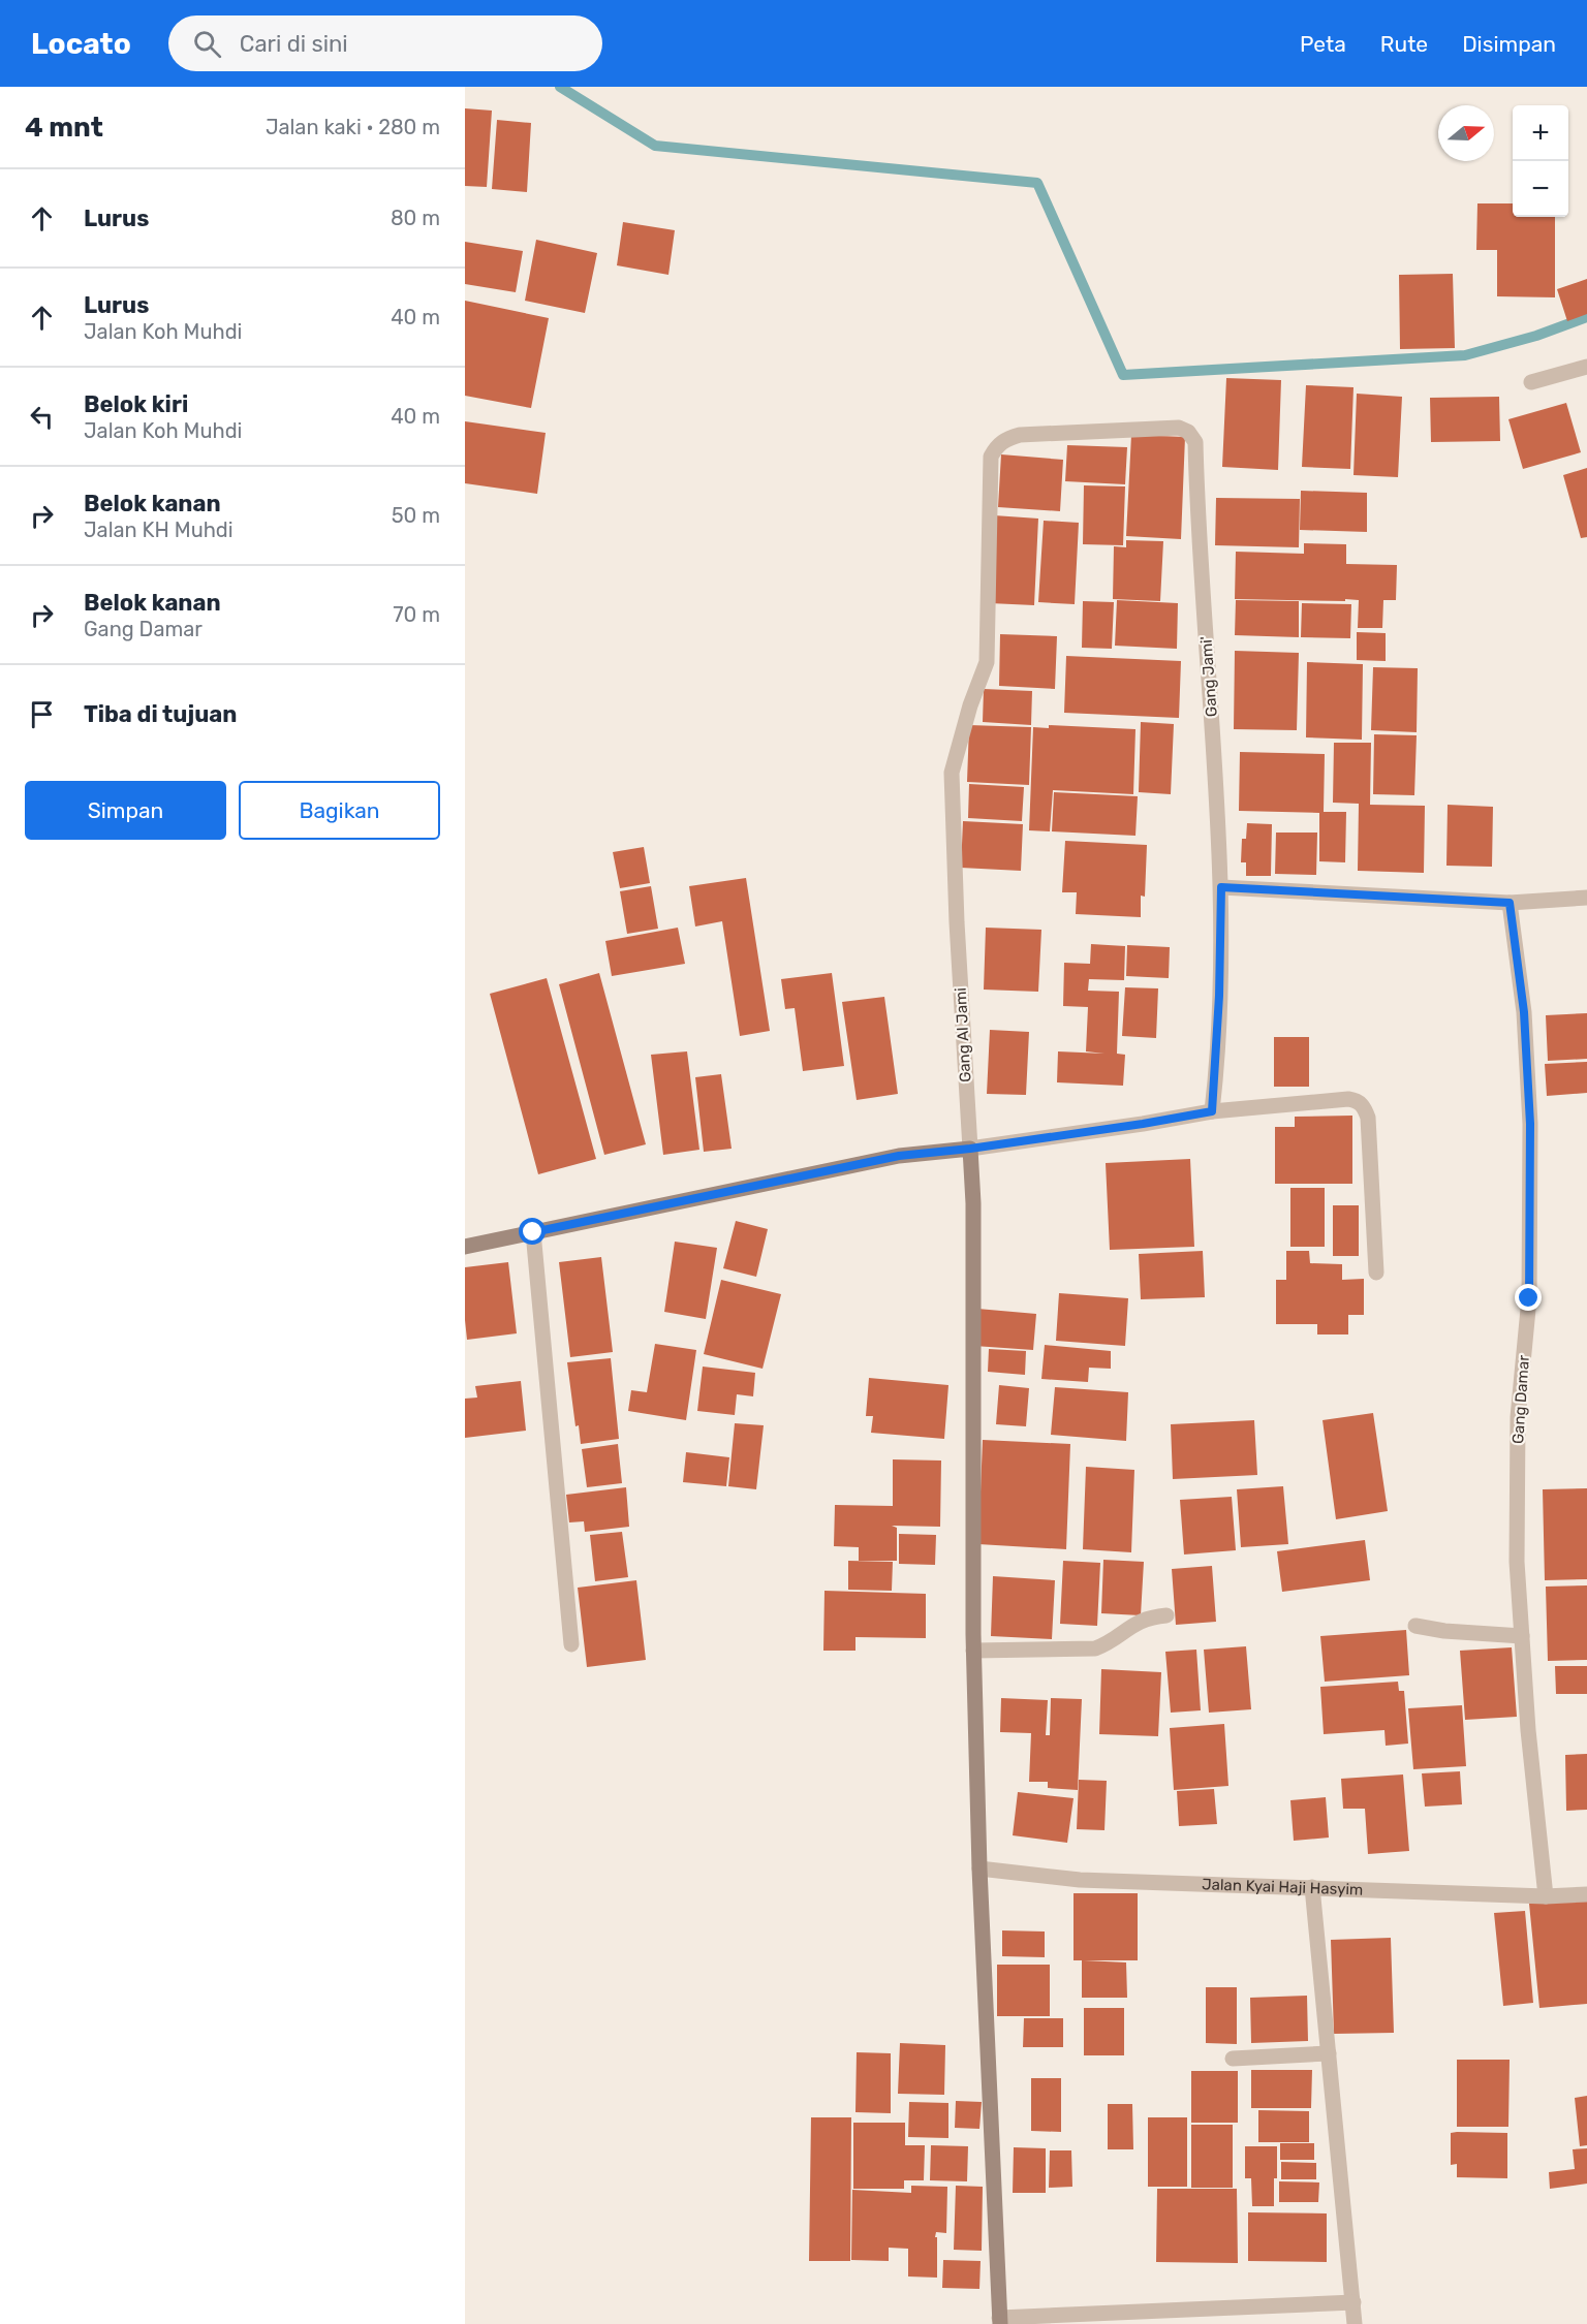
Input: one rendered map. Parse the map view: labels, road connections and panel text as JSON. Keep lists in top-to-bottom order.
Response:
{
  "streets": {
    "street": [
      "Gang Jami'",
      "Gang Al Jami",
      "Gang Damar",
      "Jalan Kyai Haji Hasyim"
    ]
  },
  "crossings": [
    ["Gang Jami'", "Gang Al Jami"],
    ["Gang Damar", "Jalan Kyai Haji Hasyim"]
  ],
  "north": "right",
  "page": {
    "header": "Locato",
    "search": "Cari di sini",
    "nav": ["Peta", "Rute", "Disimpan"],
    "heading": ["4 mnt", "Jalan kaki · 280 m"],
    "map_buttons": ["+", "−"],
    "list": [
      ["Lurus", "80 m"],
      ["Lurus", "Jalan Koh Muhdi", "40 m"],
      ["Belok kiri", "Jalan Koh Muhdi", "40 m"],
      ["Belok kanan", "Jalan KH Muhdi", "50 m"],
      ["Belok kanan", "Gang Damar", "70 m"],
      "Tiba di tujuan"
    ],
    "buttons": ["Simpan", "Bagikan"]
  }
}
